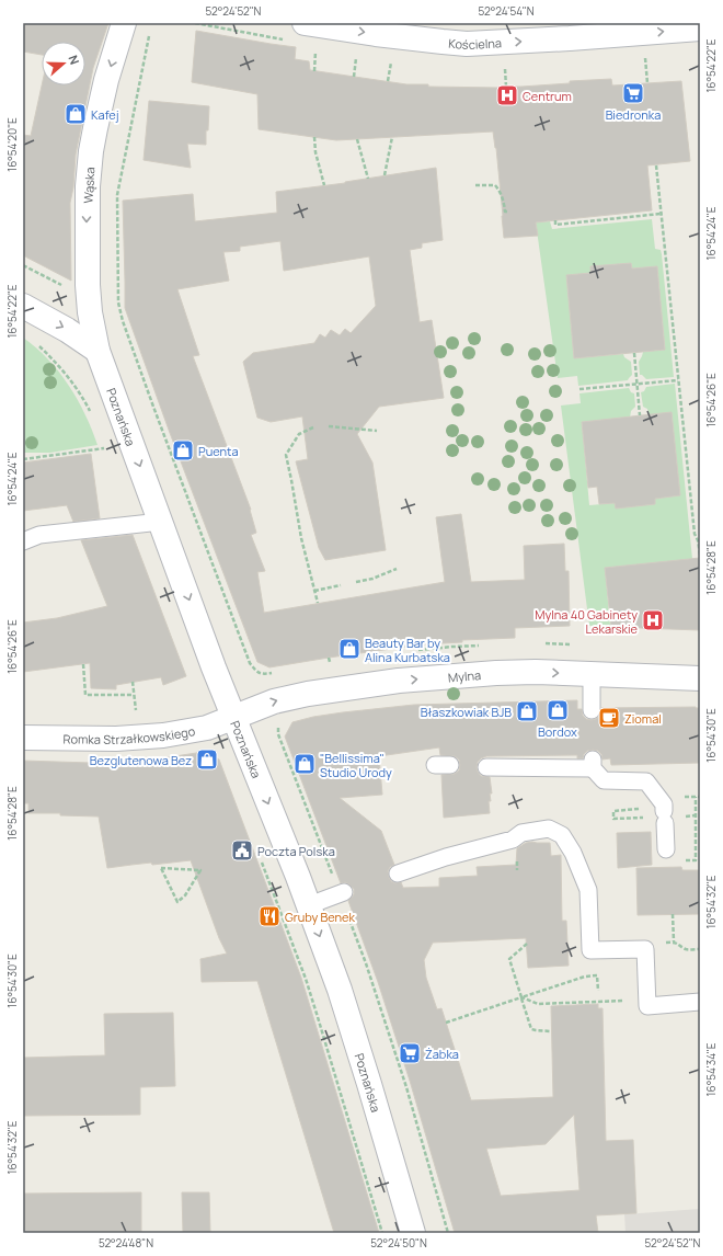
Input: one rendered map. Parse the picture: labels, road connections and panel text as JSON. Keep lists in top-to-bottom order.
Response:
{
  "streets": {
    "street": [
      "Kościelna",
      "Wąska",
      "Poznańska",
      "Mylna",
      "Romka Strzałkowskiego"
    ]
  },
  "crossings": [
    ["Wąska", "Poznańska"],
    ["Poznańska", "Mylna"],
    ["Poznańska", "Romka Strzałkowskiego"],
    ["Mylna", "Romka Strzałkowskiego"]
  ],
  "one_way": [
    "Kościelna",
    "Wąska",
    "Poznańska",
    "Mylna"
  ],
  "places": {
    "supermarket": ["Biedronka", "Żabka"],
    "hospital": ["Centrum", "Mylna 40 Gabinety Lekarskie"],
    "shop": [
      "Kafej",
      "Puenta",
      "Beauty Bar by Alina Kurbatska",
      "Bordox",
      "Błaszkowiak BJB",
      "Bezglutenowa Bez",
      "\"Bellissima\" Studio Urody"
    ],
    "cafe": ["Ziomal"],
    "public building": ["Poczta Polska"],
    "restaurant": ["Gruby Benek"]
  },
  "north": "right",
  "coordinates": [
    "52°24'52\"N",
    "52°24'54\"N",
    "16°54'22\"E",
    "16°54'20\"E",
    "16°54'24\"E",
    "16°54'26\"E",
    "16°54'28\"E",
    "16°54'30\"E",
    "16°54'32\"E",
    "16°54'34\"E",
    "52°24'48\"N",
    "52°24'50\"N"
  ]
}
